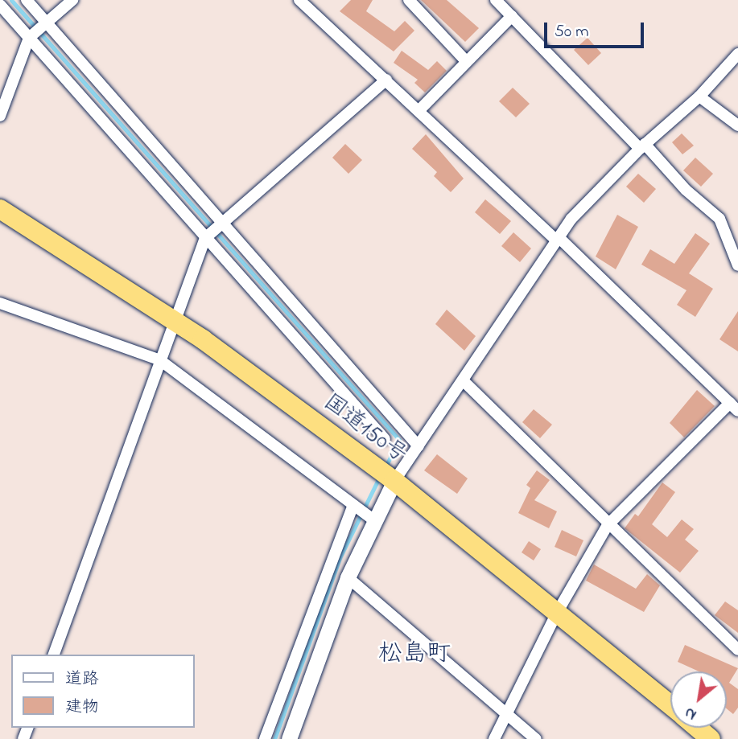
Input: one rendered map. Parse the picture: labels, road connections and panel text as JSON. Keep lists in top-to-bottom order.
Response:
{
  "streets": {
    "highway": ["国道150号"]
  },
  "districts": ["松島町"],
  "legend": ["道路", "建物"],
  "scale_bar": "50 m",
  "north": "bottom left"
}
